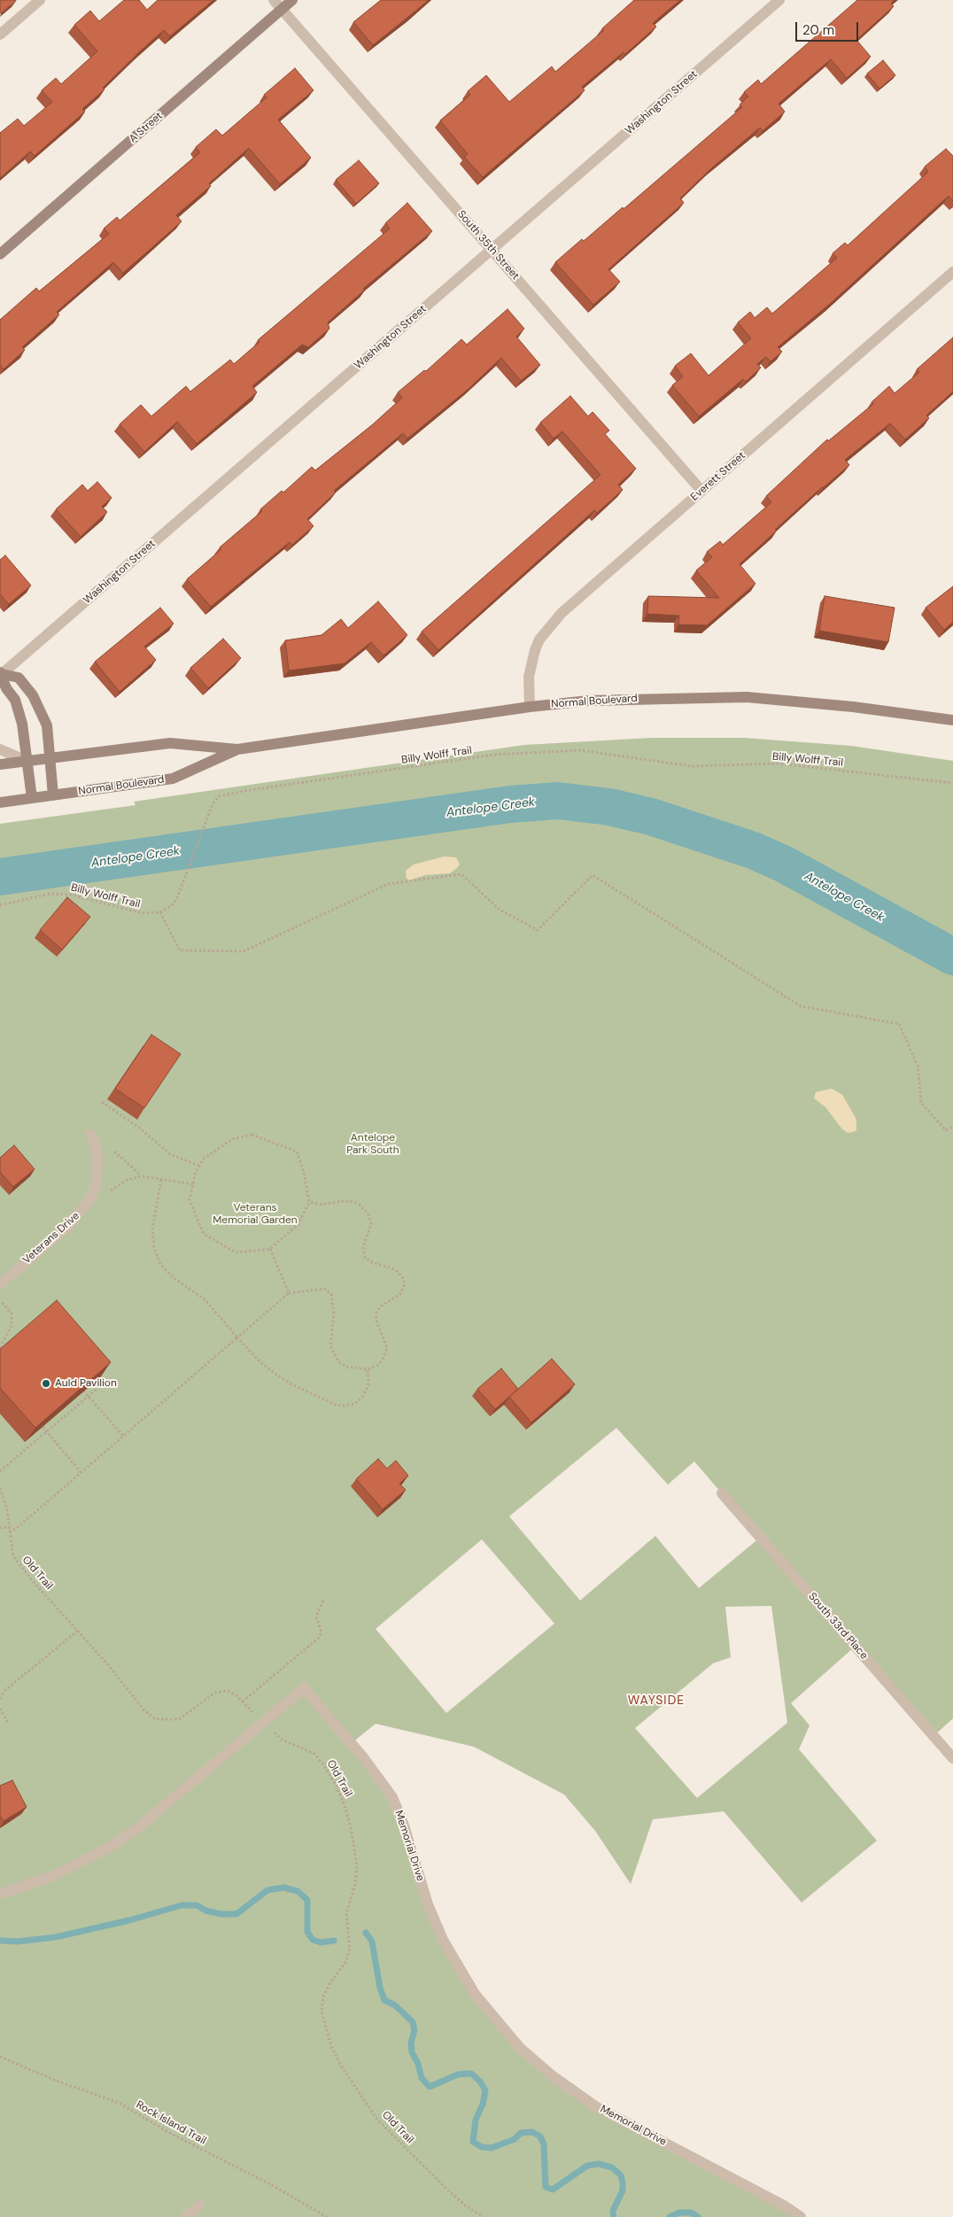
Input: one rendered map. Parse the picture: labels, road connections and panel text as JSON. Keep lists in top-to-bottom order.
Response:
{
  "streets": {
    "main road": ["A Street", "Normal Boulevard"],
    "street": [
      "Washington Street",
      "South 35th Street",
      "Everett Street",
      "Veterans Drive",
      "South 33rd Place",
      "Memorial Drive"
    ],
    "path": ["Billy Wolff Trail", "Old Trail", "Rock Island Trail"]
  },
  "crossings": [
    ["Washington Street", "South 35th Street"],
    ["A Street", "South 35th Street"],
    ["South 35th Street", "Everett Street"],
    ["Everett Street", "Normal Boulevard"],
    ["Old Trail", "Memorial Drive"]
  ],
  "districts": ["WAYSIDE"],
  "water": ["Antelope Creek"],
  "parks": ["Antelope Park South", "Veterans Memorial Garden"],
  "places": ["Auld Pavilion"],
  "scale_bar": "20 m"
}
